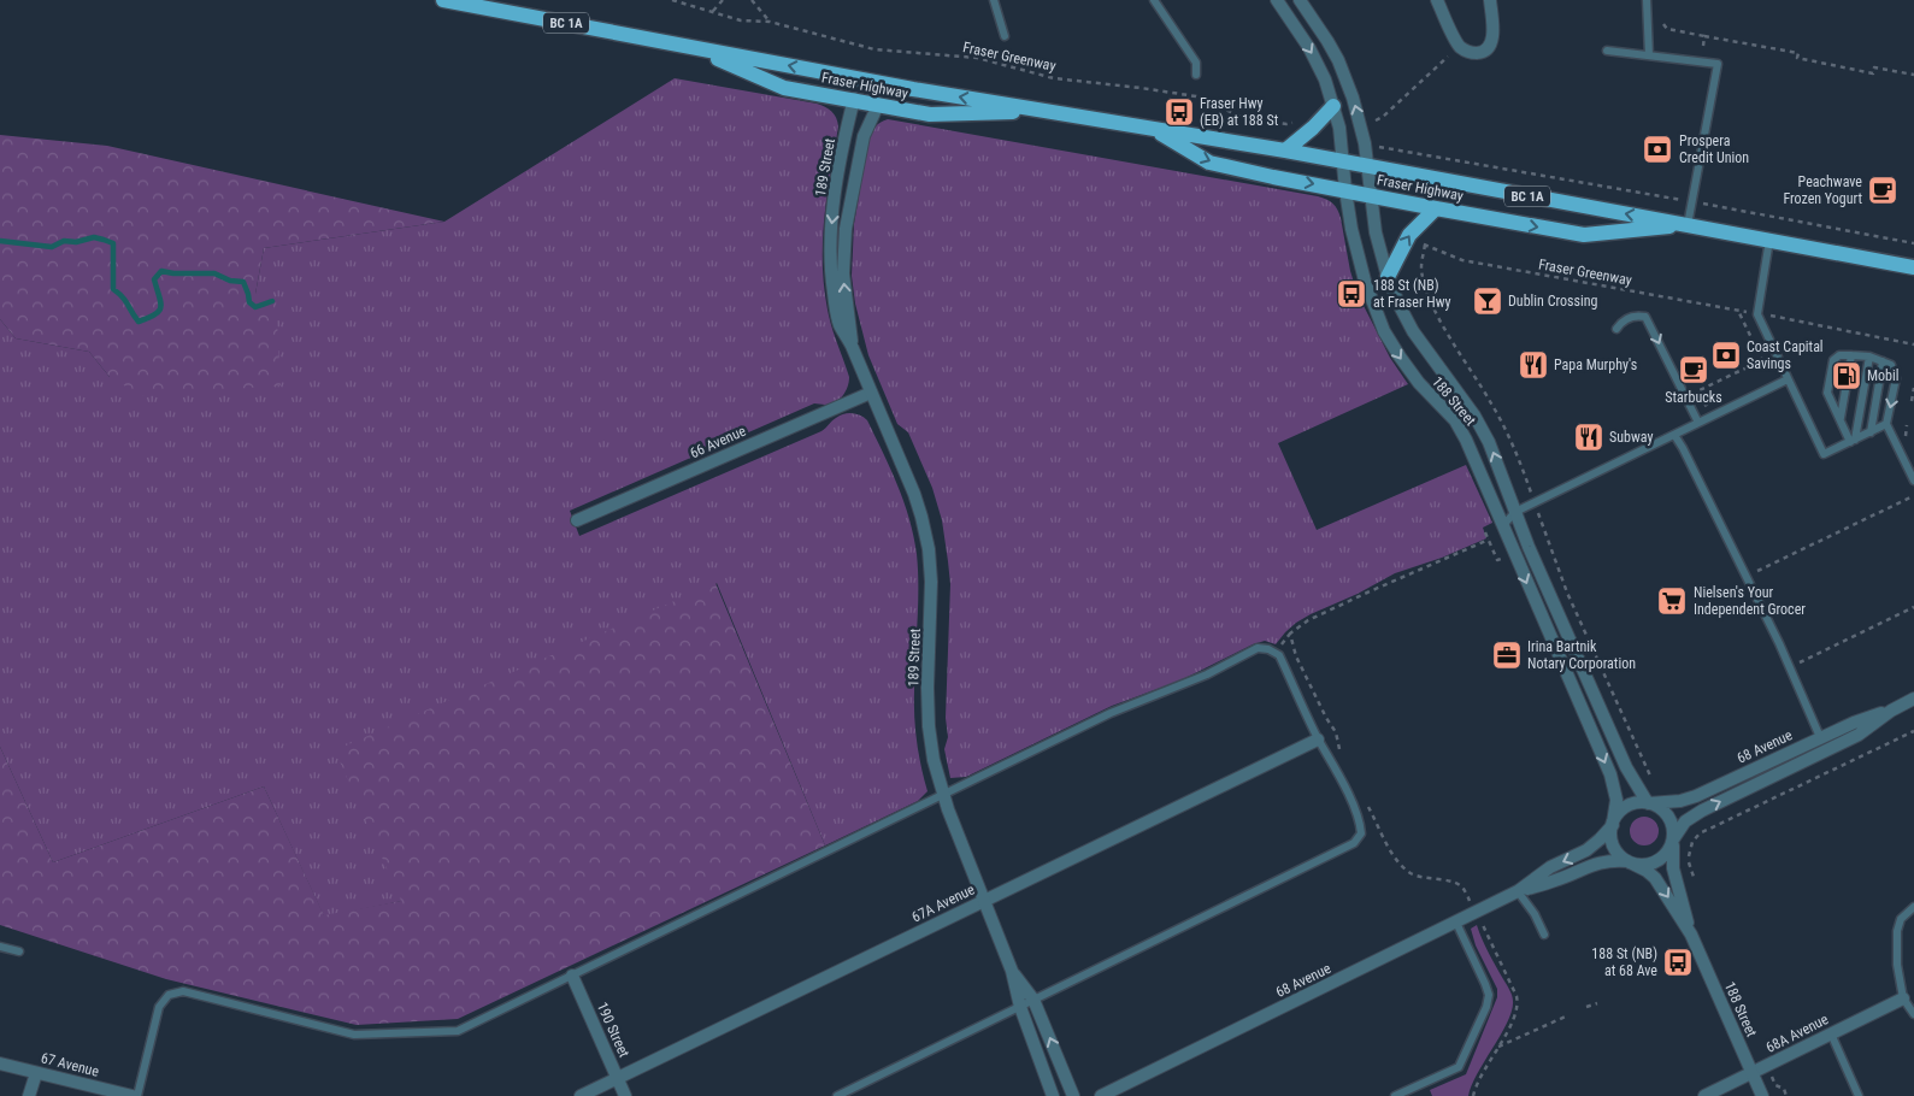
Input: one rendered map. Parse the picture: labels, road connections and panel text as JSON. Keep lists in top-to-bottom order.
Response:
{
  "streets": {
    "main road": ["BC 1A", "Fraser Highway"],
    "street": [
      "189 Street",
      "188 Street",
      "66 Avenue",
      "68 Avenue",
      "67A Avenue",
      "190 Street",
      "68A Avenue",
      "67 Avenue"
    ],
    "path": ["Fraser Greenway"]
  },
  "crossings": [
    ["Fraser Highway", "189 Street"],
    ["Fraser Highway", "188 Street"],
    ["189 Street", "66 Avenue"],
    ["189 Street", "67A Avenue"],
    ["188 Street", "68 Avenue"],
    ["188 Street", "68A Avenue"],
    ["67A Avenue", "190 Street"]
  ],
  "places": {
    "bus stop": ["Fraser Hwy (EB) at 188 St", "188 St (NB) at Fraser Hwy", "188 St (NB) at 68 Ave"],
    "bank": ["Prospera Credit Union", "Coast Capital Savings"],
    "cafe": ["Peachwave Frozen Yogurt", "Starbucks"],
    "bar": ["Dublin Crossing"],
    "restaurant": ["Papa Murphy's", "Subway"],
    "fuel station": ["Mobil"],
    "supermarket": ["Nielsen's Your Independent Grocer"],
    "office": ["Irina Bartnik Notary Corporation"]
  }
}
